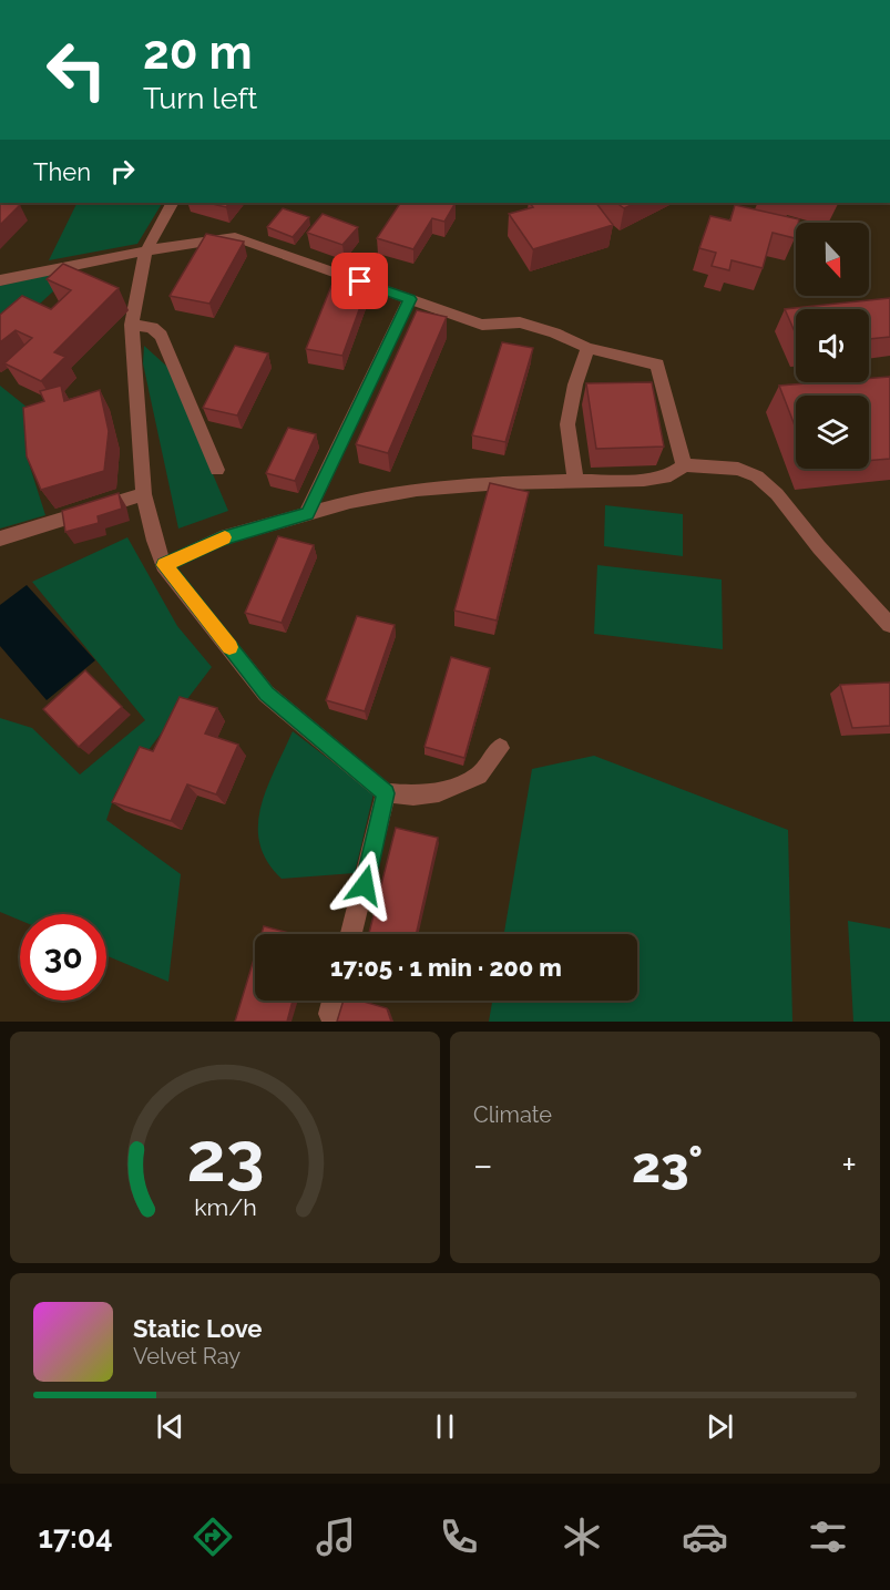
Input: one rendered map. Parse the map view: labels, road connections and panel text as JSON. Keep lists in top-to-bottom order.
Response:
{
  "north": "bottom",
  "page": {
    "turn": ["20 m", "Turn left"],
    "then": "Then",
    "limit": "30",
    "trip": "17:05 · 1 min · 200 m",
    "tile": "Climate",
    "heat": ["−", "23°", "+"],
    "song": ["Static Love", "Velvet Ray"],
    "tabs": "17:04",
    "gauge": ["23", "km/h"]
  }
}
